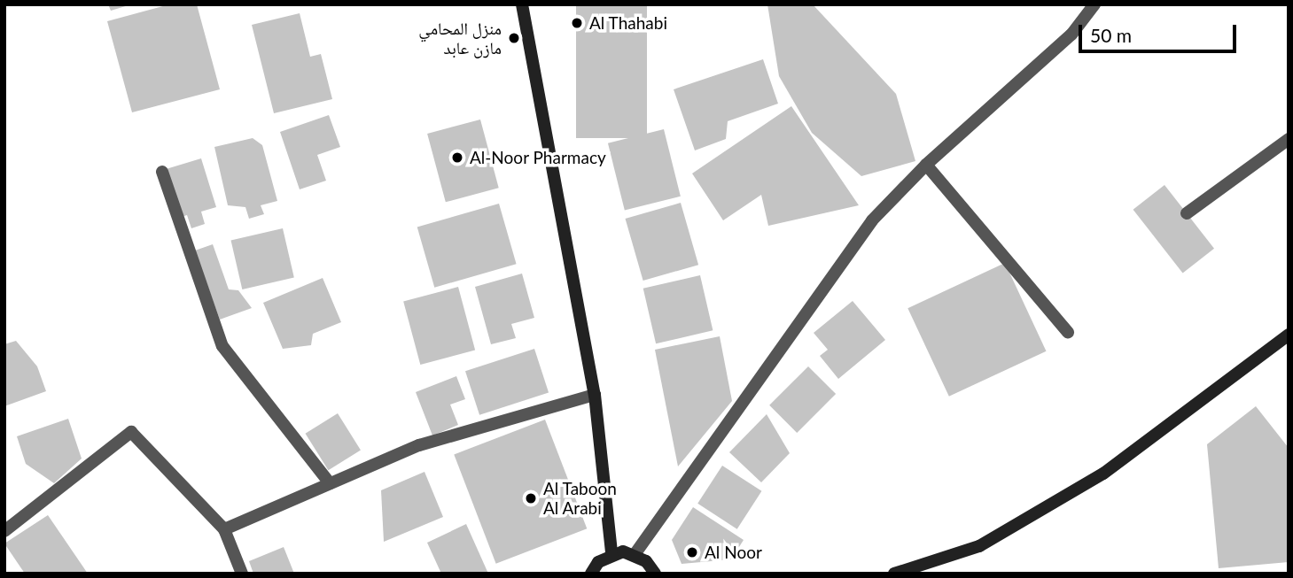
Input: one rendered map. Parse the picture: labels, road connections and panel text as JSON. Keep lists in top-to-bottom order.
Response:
{
  "places": [
    "Al Thahabi",
    "منزل المحامي مازن عابد",
    "Al-Noor Pharmacy",
    "Al Taboon Al Arabi",
    "Al Noor"
  ],
  "scale_bar": "50 m"
}
